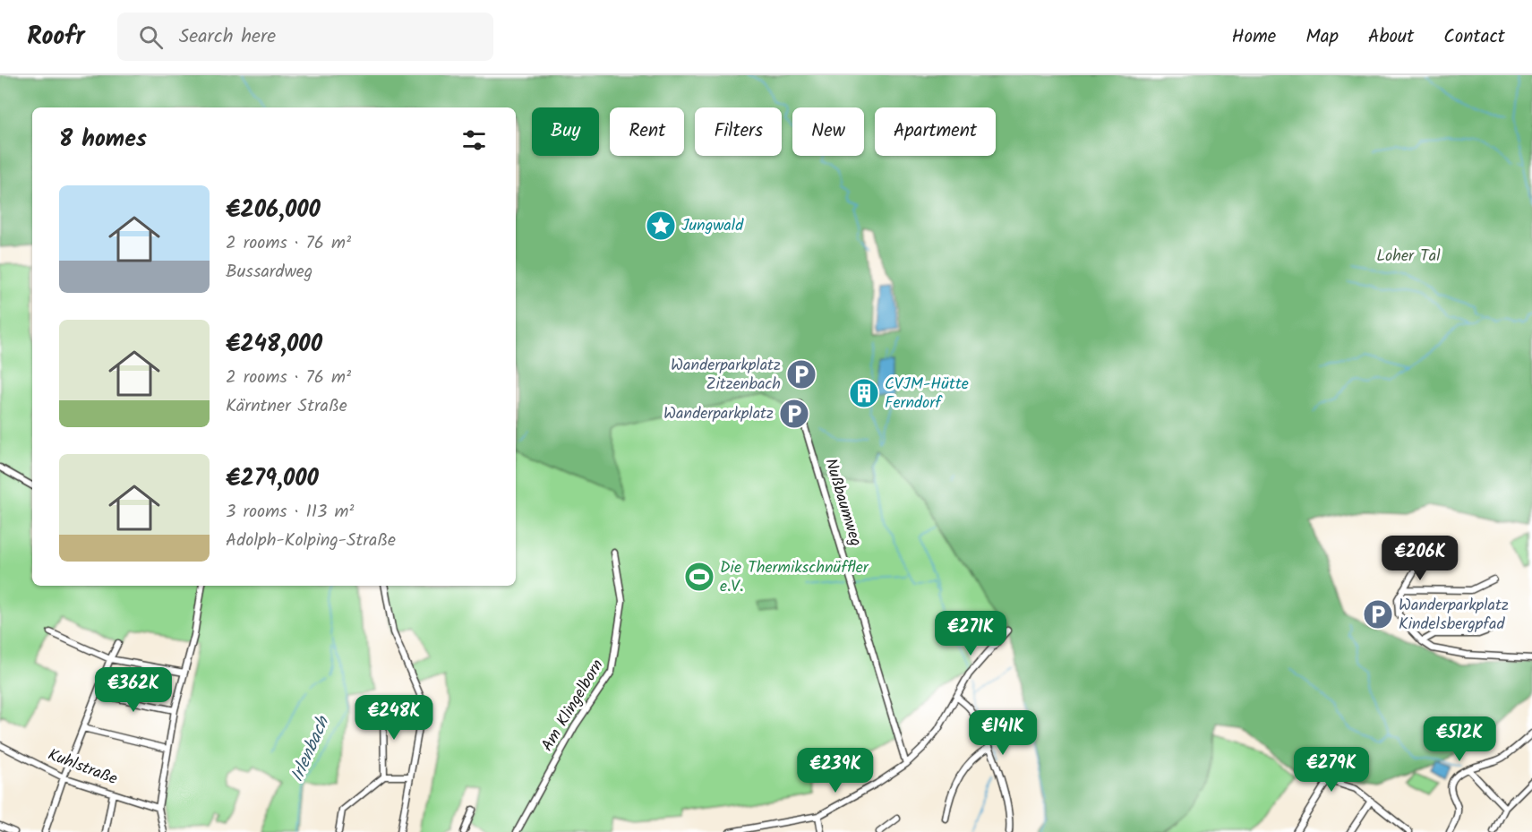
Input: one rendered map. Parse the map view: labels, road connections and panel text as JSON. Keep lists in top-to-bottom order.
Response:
{
  "streets": {
    "street": ["Nußbaumweg", "Am Klingelborn", "Kuhlstraße"]
  },
  "water": ["Irlenbach"],
  "parks": ["Loher Tal"],
  "places": {
    "place": ["Jungwald"],
    "parking": ["Wanderparkplatz Zitzenbach", "Wanderparkplatz", "Wanderparkplatz Kindelsbergpfad"],
    "building": ["CVJM-Hütte Ferndorf"],
    "sports": ["Die Thermikschnüffler e.V."]
  },
  "page": {
    "header": "Roofr",
    "search": "Search here",
    "nav": [
      "Home",
      "Map",
      "About",
      "Contact"
    ],
    "chip": [
      "Buy",
      "Rent",
      "Filters",
      "New",
      "Apartment"
    ],
    "heading": "8 homes",
    "list": [
      {
        "name": "€206,000",
        "note": "2 rooms · 76 m² · Bussardweg"
      },
      {
        "name": "€248,000",
        "note": "2 rooms · 76 m² · Kärntner Straße"
      },
      {
        "name": "€279,000",
        "note": "3 rooms · 113 m² · Adolph-Kolping-Straße"
      }
    ],
    "price": [
      "€206K",
      "€271K",
      "€362K",
      "€248K",
      "€141K",
      "€512K",
      "€279K",
      "€239K"
    ]
  }
}
